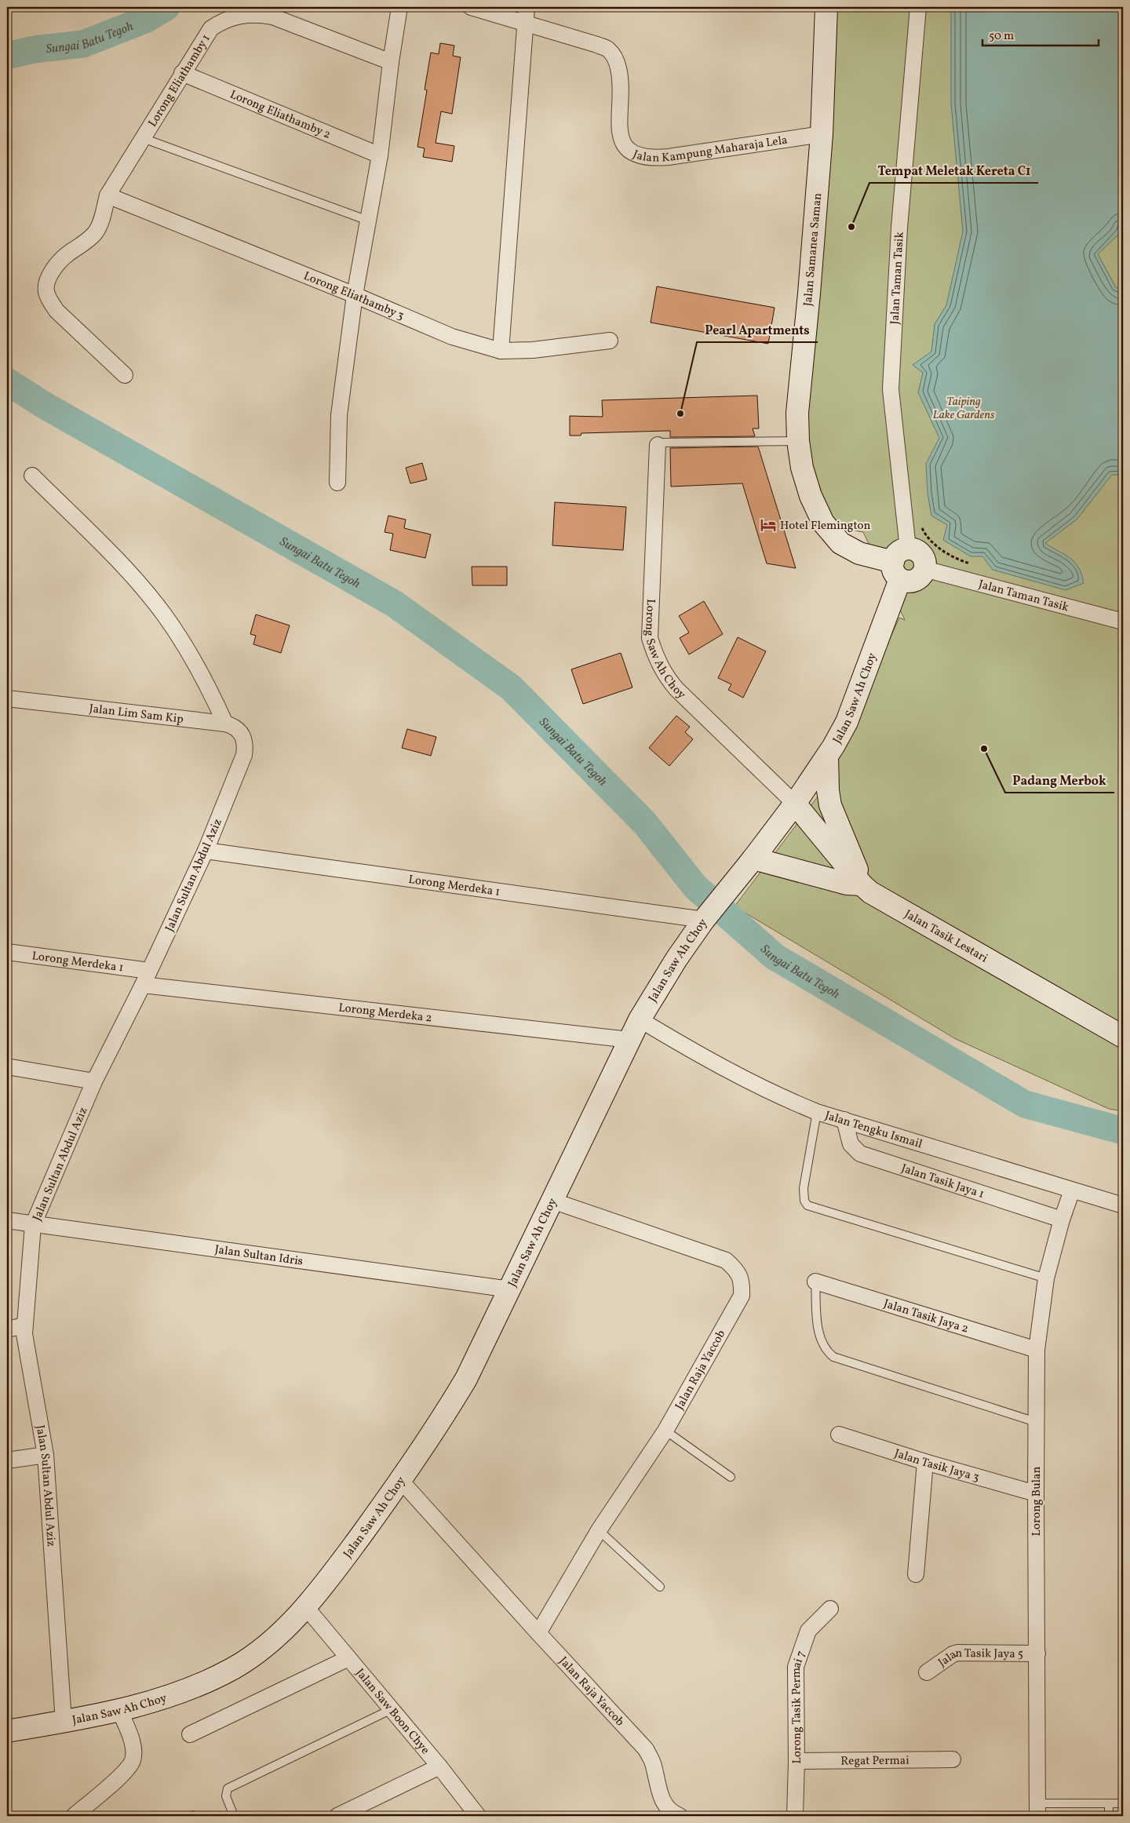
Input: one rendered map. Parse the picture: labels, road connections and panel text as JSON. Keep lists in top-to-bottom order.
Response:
{
  "streets": {
    "street": [
      "Lorong Eliathamby 1",
      "Lorong Eliathamby 2",
      "Jalan Kampung Maharaja Lela",
      "Jalan Samanea Saman",
      "Jalan Taman Tasik",
      "Lorong Eliathamby 3",
      "Lorong Saw Ah Choy",
      "Jalan Saw Ah Choy",
      "Jalan Lim Sam Kip",
      "Jalan Sultan Abdul Aziz",
      "Lorong Merdeka 1",
      "Jalan Tasik Lestari",
      "Lorong Merdeka 2",
      "Jalan Tengku Ismail",
      "Jalan Tasik Jaya 1",
      "Jalan Sultan Idris",
      "Jalan Tasik Jaya 2",
      "Jalan Raja Yaccob",
      "Jalan Tasik Jaya 3",
      "Lorong Bulan",
      "Jalan Tasik Jaya 5",
      "Lorong Tasik Permai 7",
      "Jalan Saw Boon Chye",
      "Regat Permai"
    ]
  },
  "crossings": [
    ["Lorong Eliathamby 1", "Lorong Eliathamby 2"],
    ["Lorong Eliathamby 1", "Lorong Eliathamby 3"],
    ["Jalan Kampung Maharaja Lela", "Jalan Samanea Saman"],
    ["Jalan Samanea Saman", "Jalan Taman Tasik"],
    ["Jalan Samanea Saman", "Jalan Saw Ah Choy"],
    ["Jalan Taman Tasik", "Jalan Saw Ah Choy"],
    ["Lorong Saw Ah Choy", "Jalan Saw Ah Choy"],
    ["Lorong Saw Ah Choy", "Jalan Tasik Lestari"],
    ["Jalan Saw Ah Choy", "Jalan Sultan Abdul Aziz"],
    ["Jalan Saw Ah Choy", "Lorong Merdeka 1"],
    ["Jalan Saw Ah Choy", "Jalan Tasik Lestari"],
    ["Jalan Saw Ah Choy", "Lorong Merdeka 2"],
    ["Jalan Saw Ah Choy", "Jalan Tengku Ismail"],
    ["Jalan Saw Ah Choy", "Jalan Sultan Idris"],
    ["Jalan Saw Ah Choy", "Jalan Raja Yaccob"],
    ["Jalan Saw Ah Choy", "Jalan Saw Boon Chye"],
    ["Jalan Lim Sam Kip", "Jalan Sultan Abdul Aziz"],
    ["Jalan Sultan Abdul Aziz", "Lorong Merdeka 1"],
    ["Jalan Sultan Abdul Aziz", "Lorong Merdeka 2"],
    ["Jalan Sultan Abdul Aziz", "Jalan Sultan Idris"],
    ["Lorong Merdeka 1", "Lorong Merdeka 2"],
    ["Jalan Tengku Ismail", "Jalan Tasik Jaya 1"],
    ["Jalan Tengku Ismail", "Lorong Bulan"],
    ["Jalan Tasik Jaya 1", "Lorong Bulan"],
    ["Jalan Tasik Jaya 2", "Lorong Bulan"],
    ["Jalan Tasik Jaya 3", "Lorong Bulan"],
    ["Lorong Bulan", "Jalan Tasik Jaya 5"],
    ["Lorong Tasik Permai 7", "Regat Permai"]
  ],
  "water": ["Sungai Batu Tegoh"],
  "parks": ["Taiping Lake Gardens"],
  "places": {
    "other": ["Tempat Meletak Kereta C1", "Pearl Apartments", "Padang Merbok"],
    "hotel": ["Hotel Flemington"]
  },
  "scale_bar": "50 m"
}
